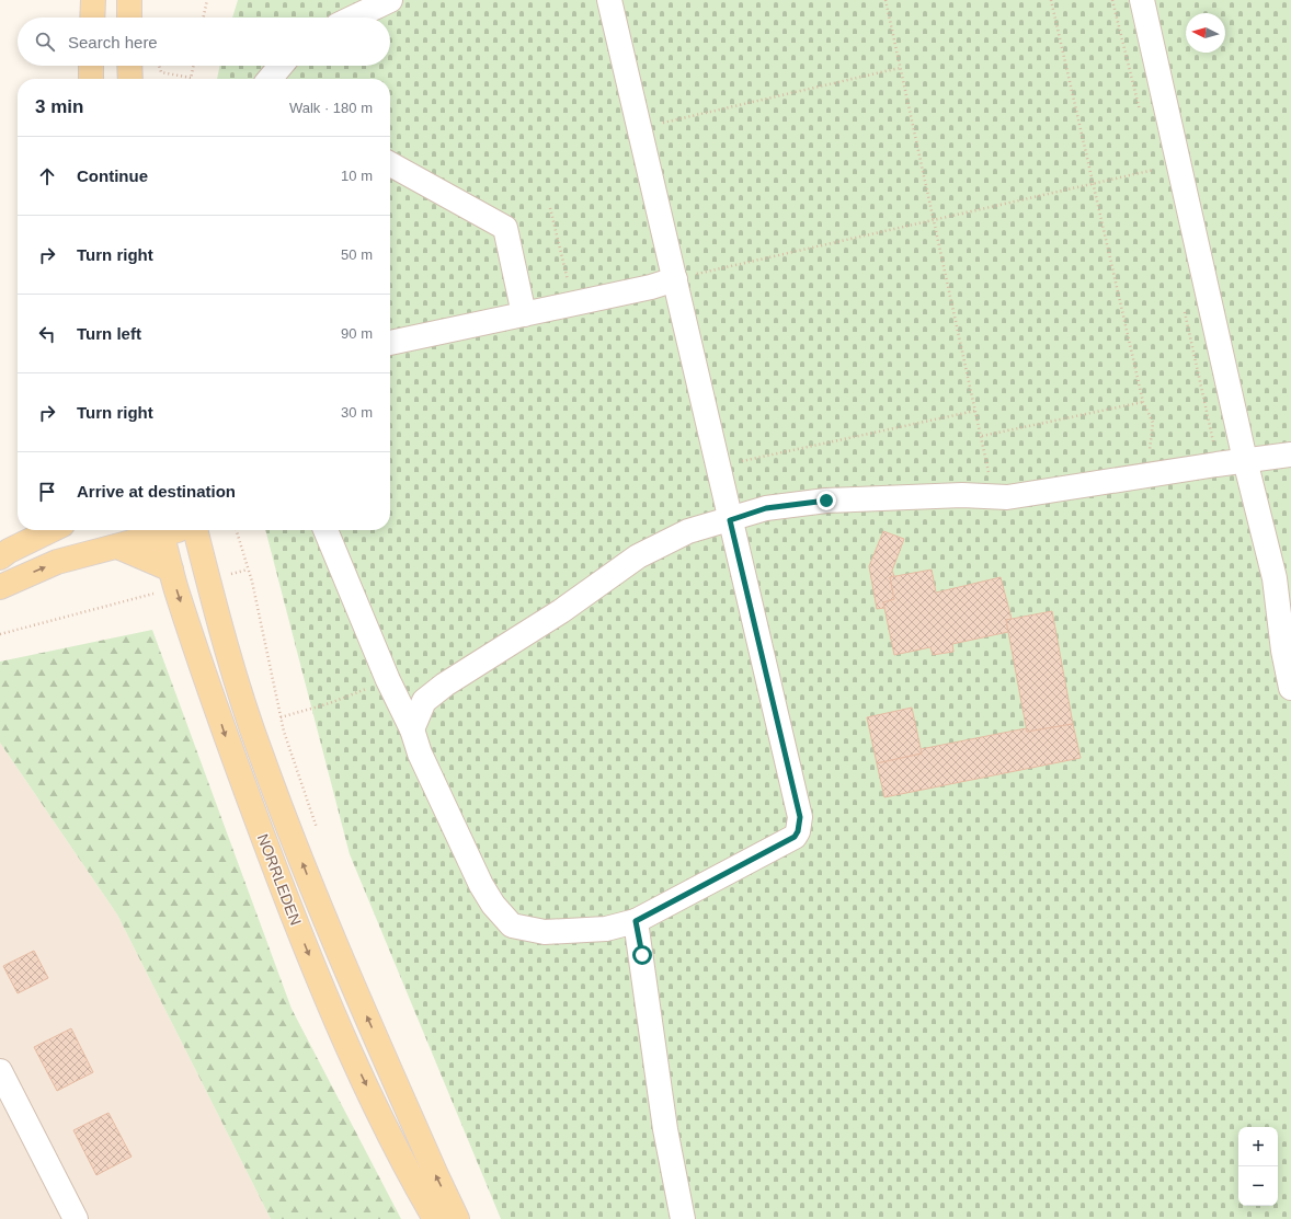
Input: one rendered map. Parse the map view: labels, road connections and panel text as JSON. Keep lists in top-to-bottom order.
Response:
{
  "streets": {
    "main road": ["NORRLEDEN"]
  },
  "north": "left",
  "page": {
    "search": "Search here",
    "heading": ["3 min", "Walk · 180 m"],
    "list": [
      ["Continue", "10 m"],
      ["Turn right", "50 m"],
      ["Turn left", "90 m"],
      ["Turn right", "30 m"],
      "Arrive at destination"
    ],
    "map_buttons": ["+", "−"]
  }
}
